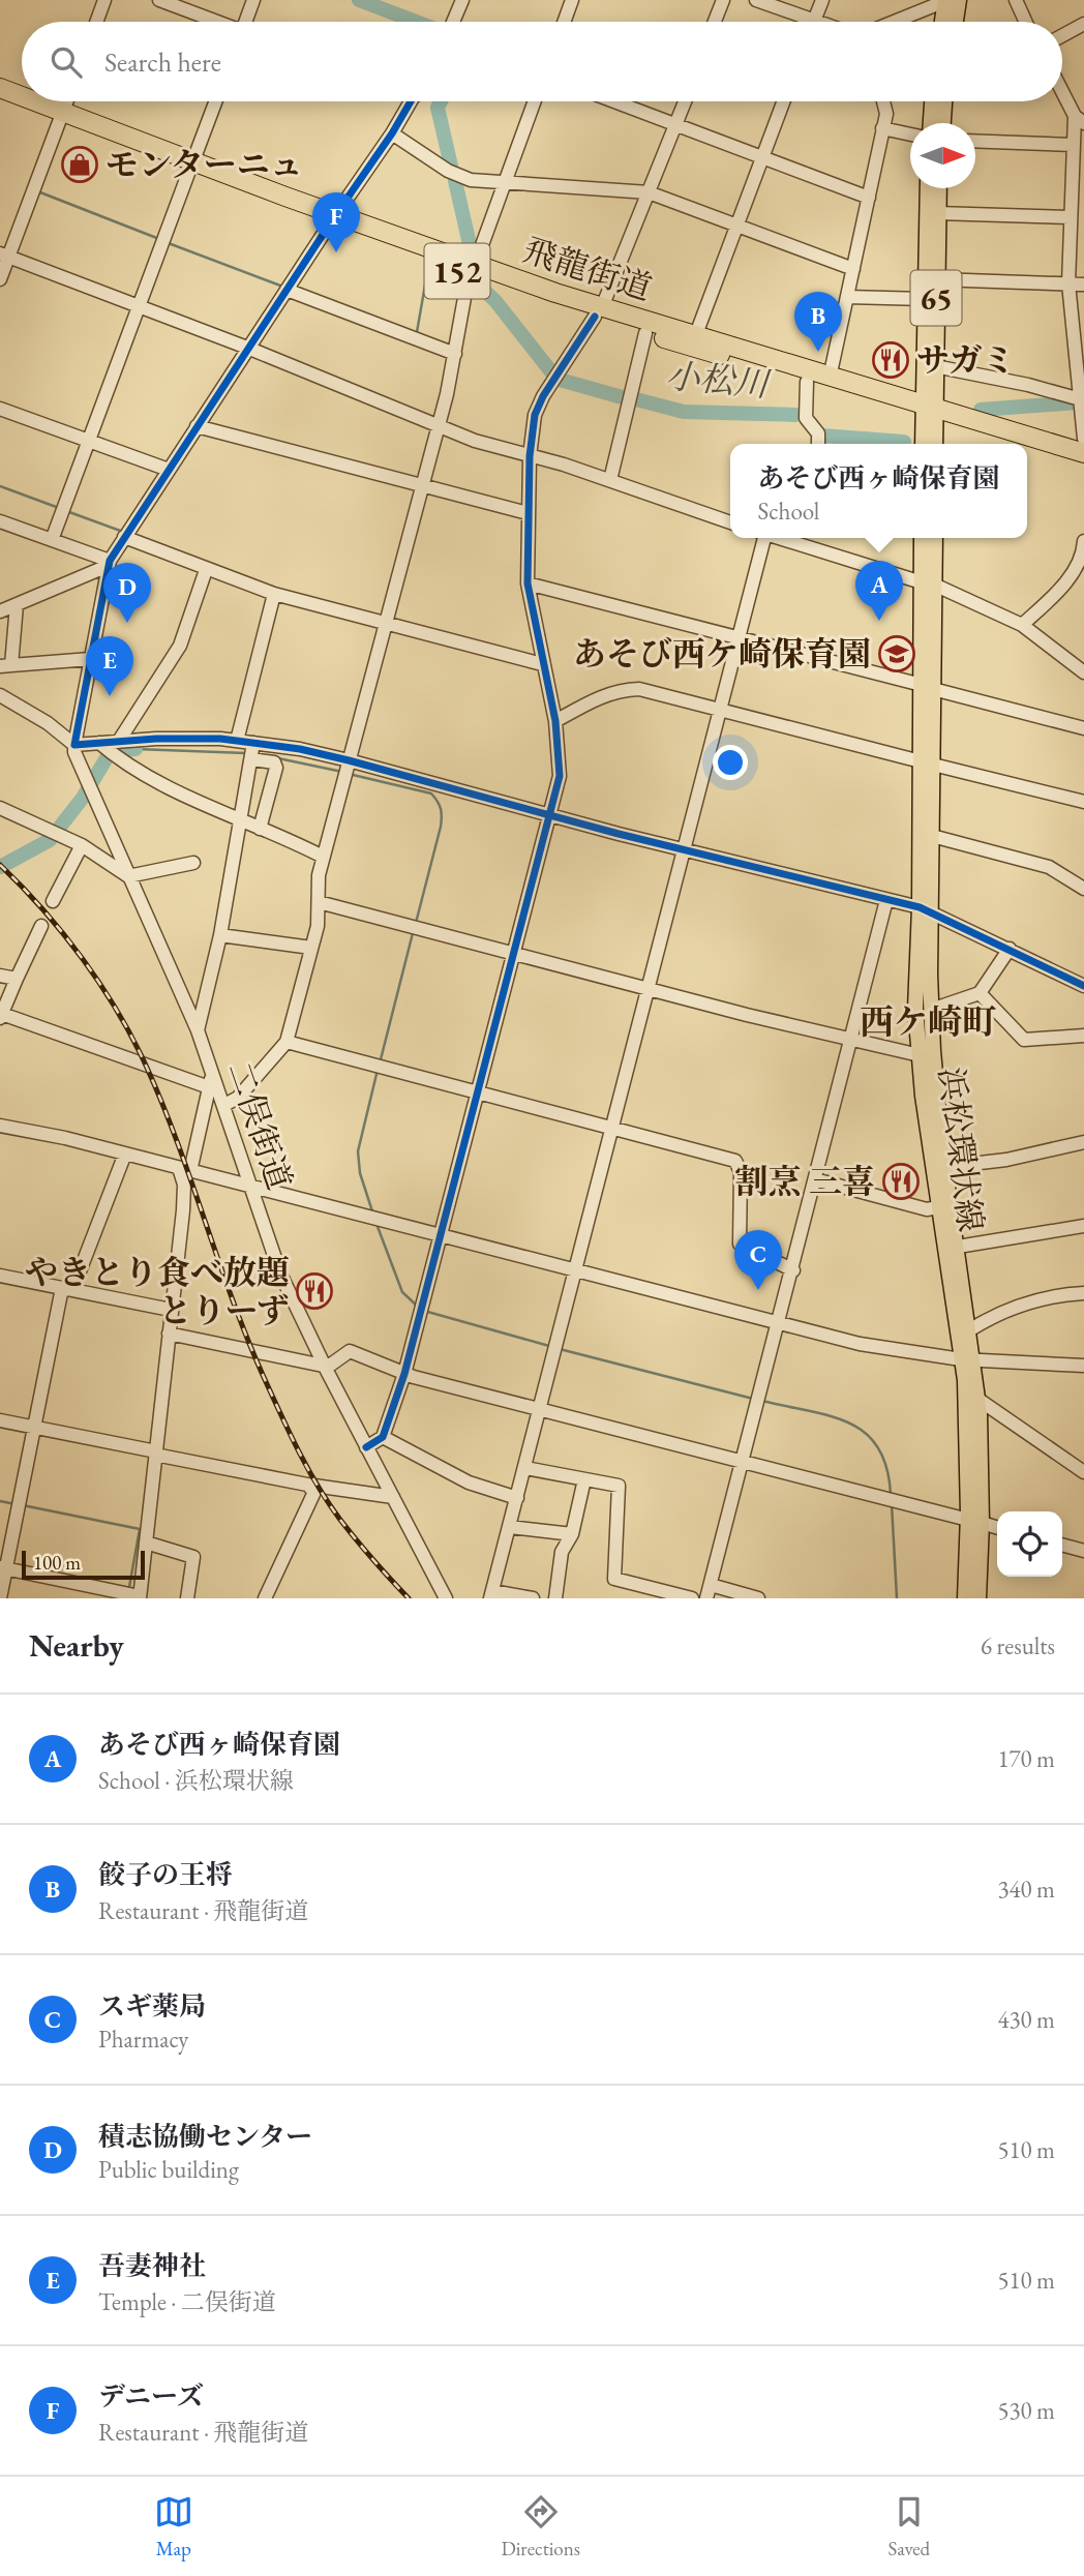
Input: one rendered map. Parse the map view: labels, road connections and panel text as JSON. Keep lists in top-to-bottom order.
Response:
{
  "streets": {
    "highway": ["飛龍街道", "152"],
    "main road": ["65", "浜松環状線"],
    "street": ["二俣街道"]
  },
  "crossings": [
    ["飛龍街道", "65"]
  ],
  "districts": ["西ケ崎町"],
  "water": ["小松川"],
  "places": {
    "shop": ["モンターニュ"],
    "restaurant": ["サガミ", "割烹 三喜", "やきとり食べ放題 とりーず"],
    "school or university": ["あそび西ケ崎保育園"]
  },
  "scale_bar": "100 m",
  "north": "right",
  "page": {
    "search": "Search here",
    "pins": [
      "F",
      "B",
      "A",
      "D",
      "E",
      "C"
    ],
    "popup": ["あそび西ヶ崎保育園", "School"],
    "scale": "100 m",
    "heading": ["Nearby", "6 results"],
    "list": [
      {
        "mark": "A",
        "name": "あそび西ヶ崎保育園",
        "note": "School · 浜松環状線",
        "value": "170 m"
      },
      {
        "mark": "B",
        "name": "餃子の王将",
        "note": "Restaurant · 飛龍街道",
        "value": "340 m"
      },
      {
        "mark": "C",
        "name": "スギ薬局",
        "note": "Pharmacy",
        "value": "430 m"
      },
      {
        "mark": "D",
        "name": "積志協働センター",
        "note": "Public building",
        "value": "510 m"
      },
      {
        "mark": "E",
        "name": "吾妻神社",
        "note": "Temple · 二俣街道",
        "value": "510 m"
      },
      {
        "mark": "F",
        "name": "デニーズ",
        "note": "Restaurant · 飛龍街道",
        "value": "530 m"
      }
    ],
    "nav": ["Map", "Directions", "Saved"]
  }
}
